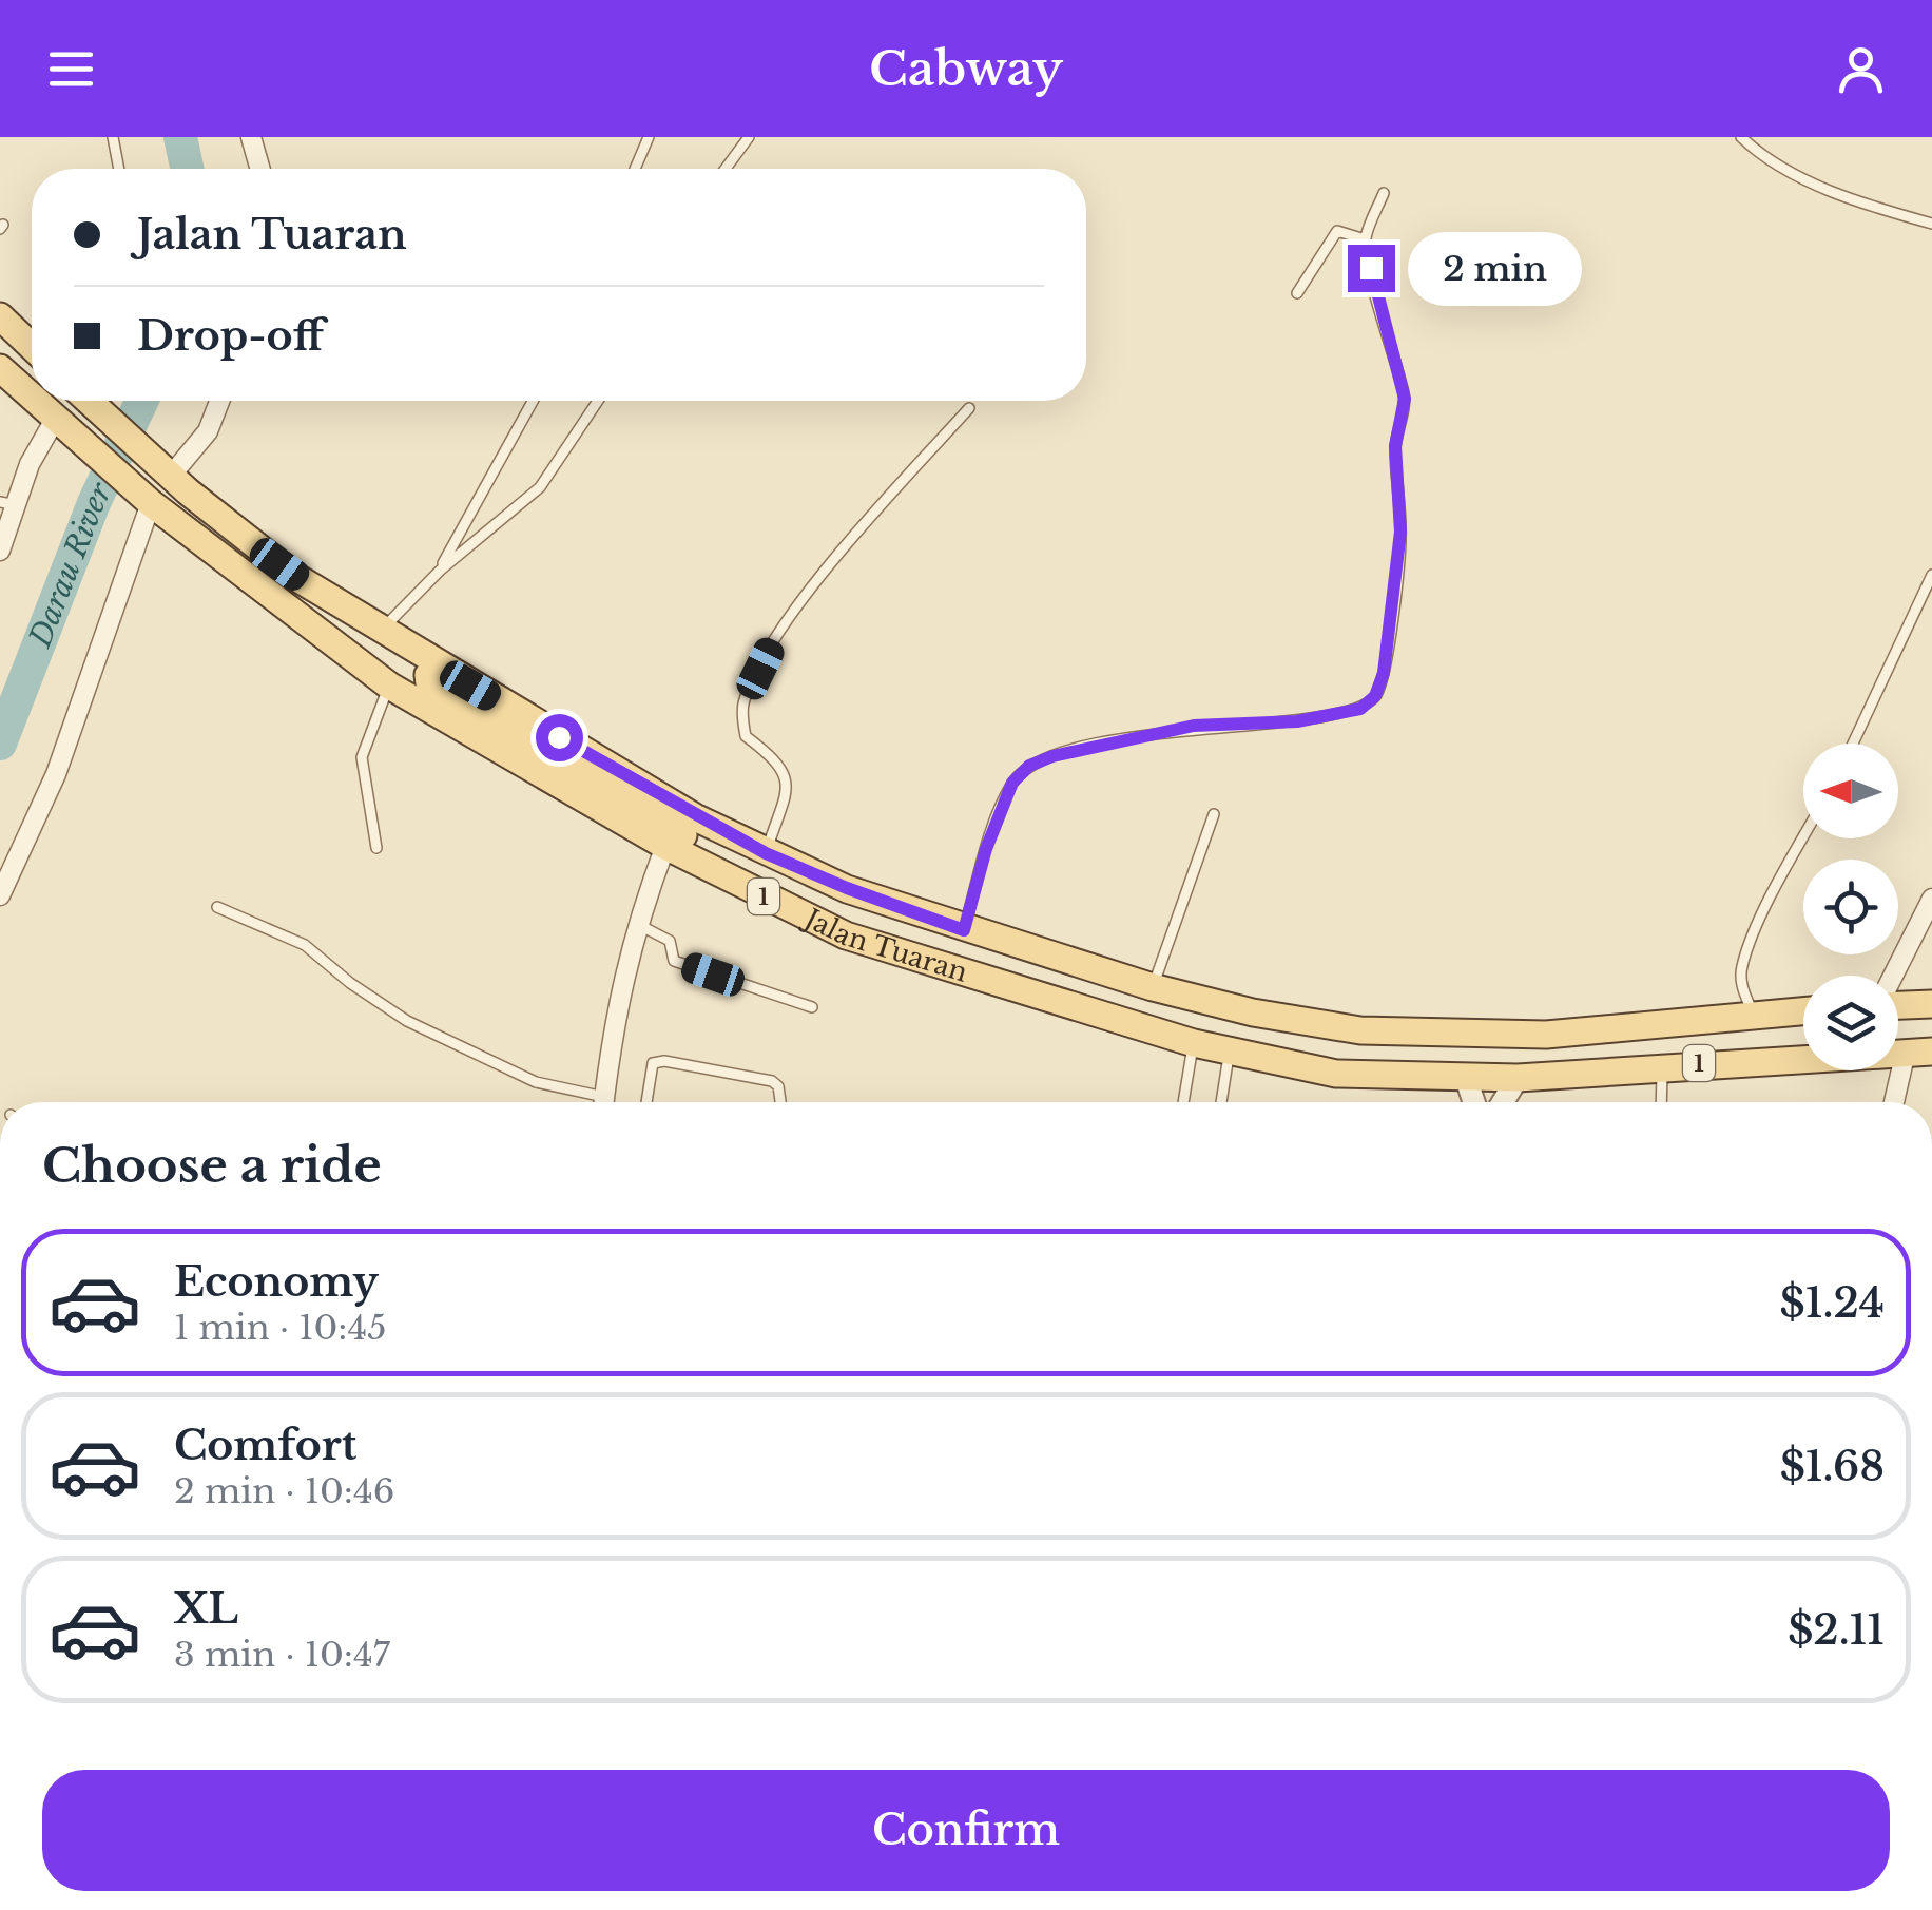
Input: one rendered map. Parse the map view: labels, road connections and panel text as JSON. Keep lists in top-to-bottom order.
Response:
{
  "streets": {
    "main road": ["1", "Jalan Tuaran"]
  },
  "water": ["Darau River"],
  "north": "left",
  "page": {
    "header": "Cabway",
    "banner": ["Jalan Tuaran", "Drop-off"],
    "bubble": "2 min",
    "heading": "Choose a ride",
    "list": [
      {
        "name": "Economy",
        "note": "1 min · 10:45",
        "value": "$1.24"
      },
      {
        "name": "Comfort",
        "note": "2 min · 10:46",
        "value": "$1.68"
      },
      {
        "name": "XL",
        "note": "3 min · 10:47",
        "value": "$2.11"
      }
    ],
    "buttons": "Confirm"
  }
}
